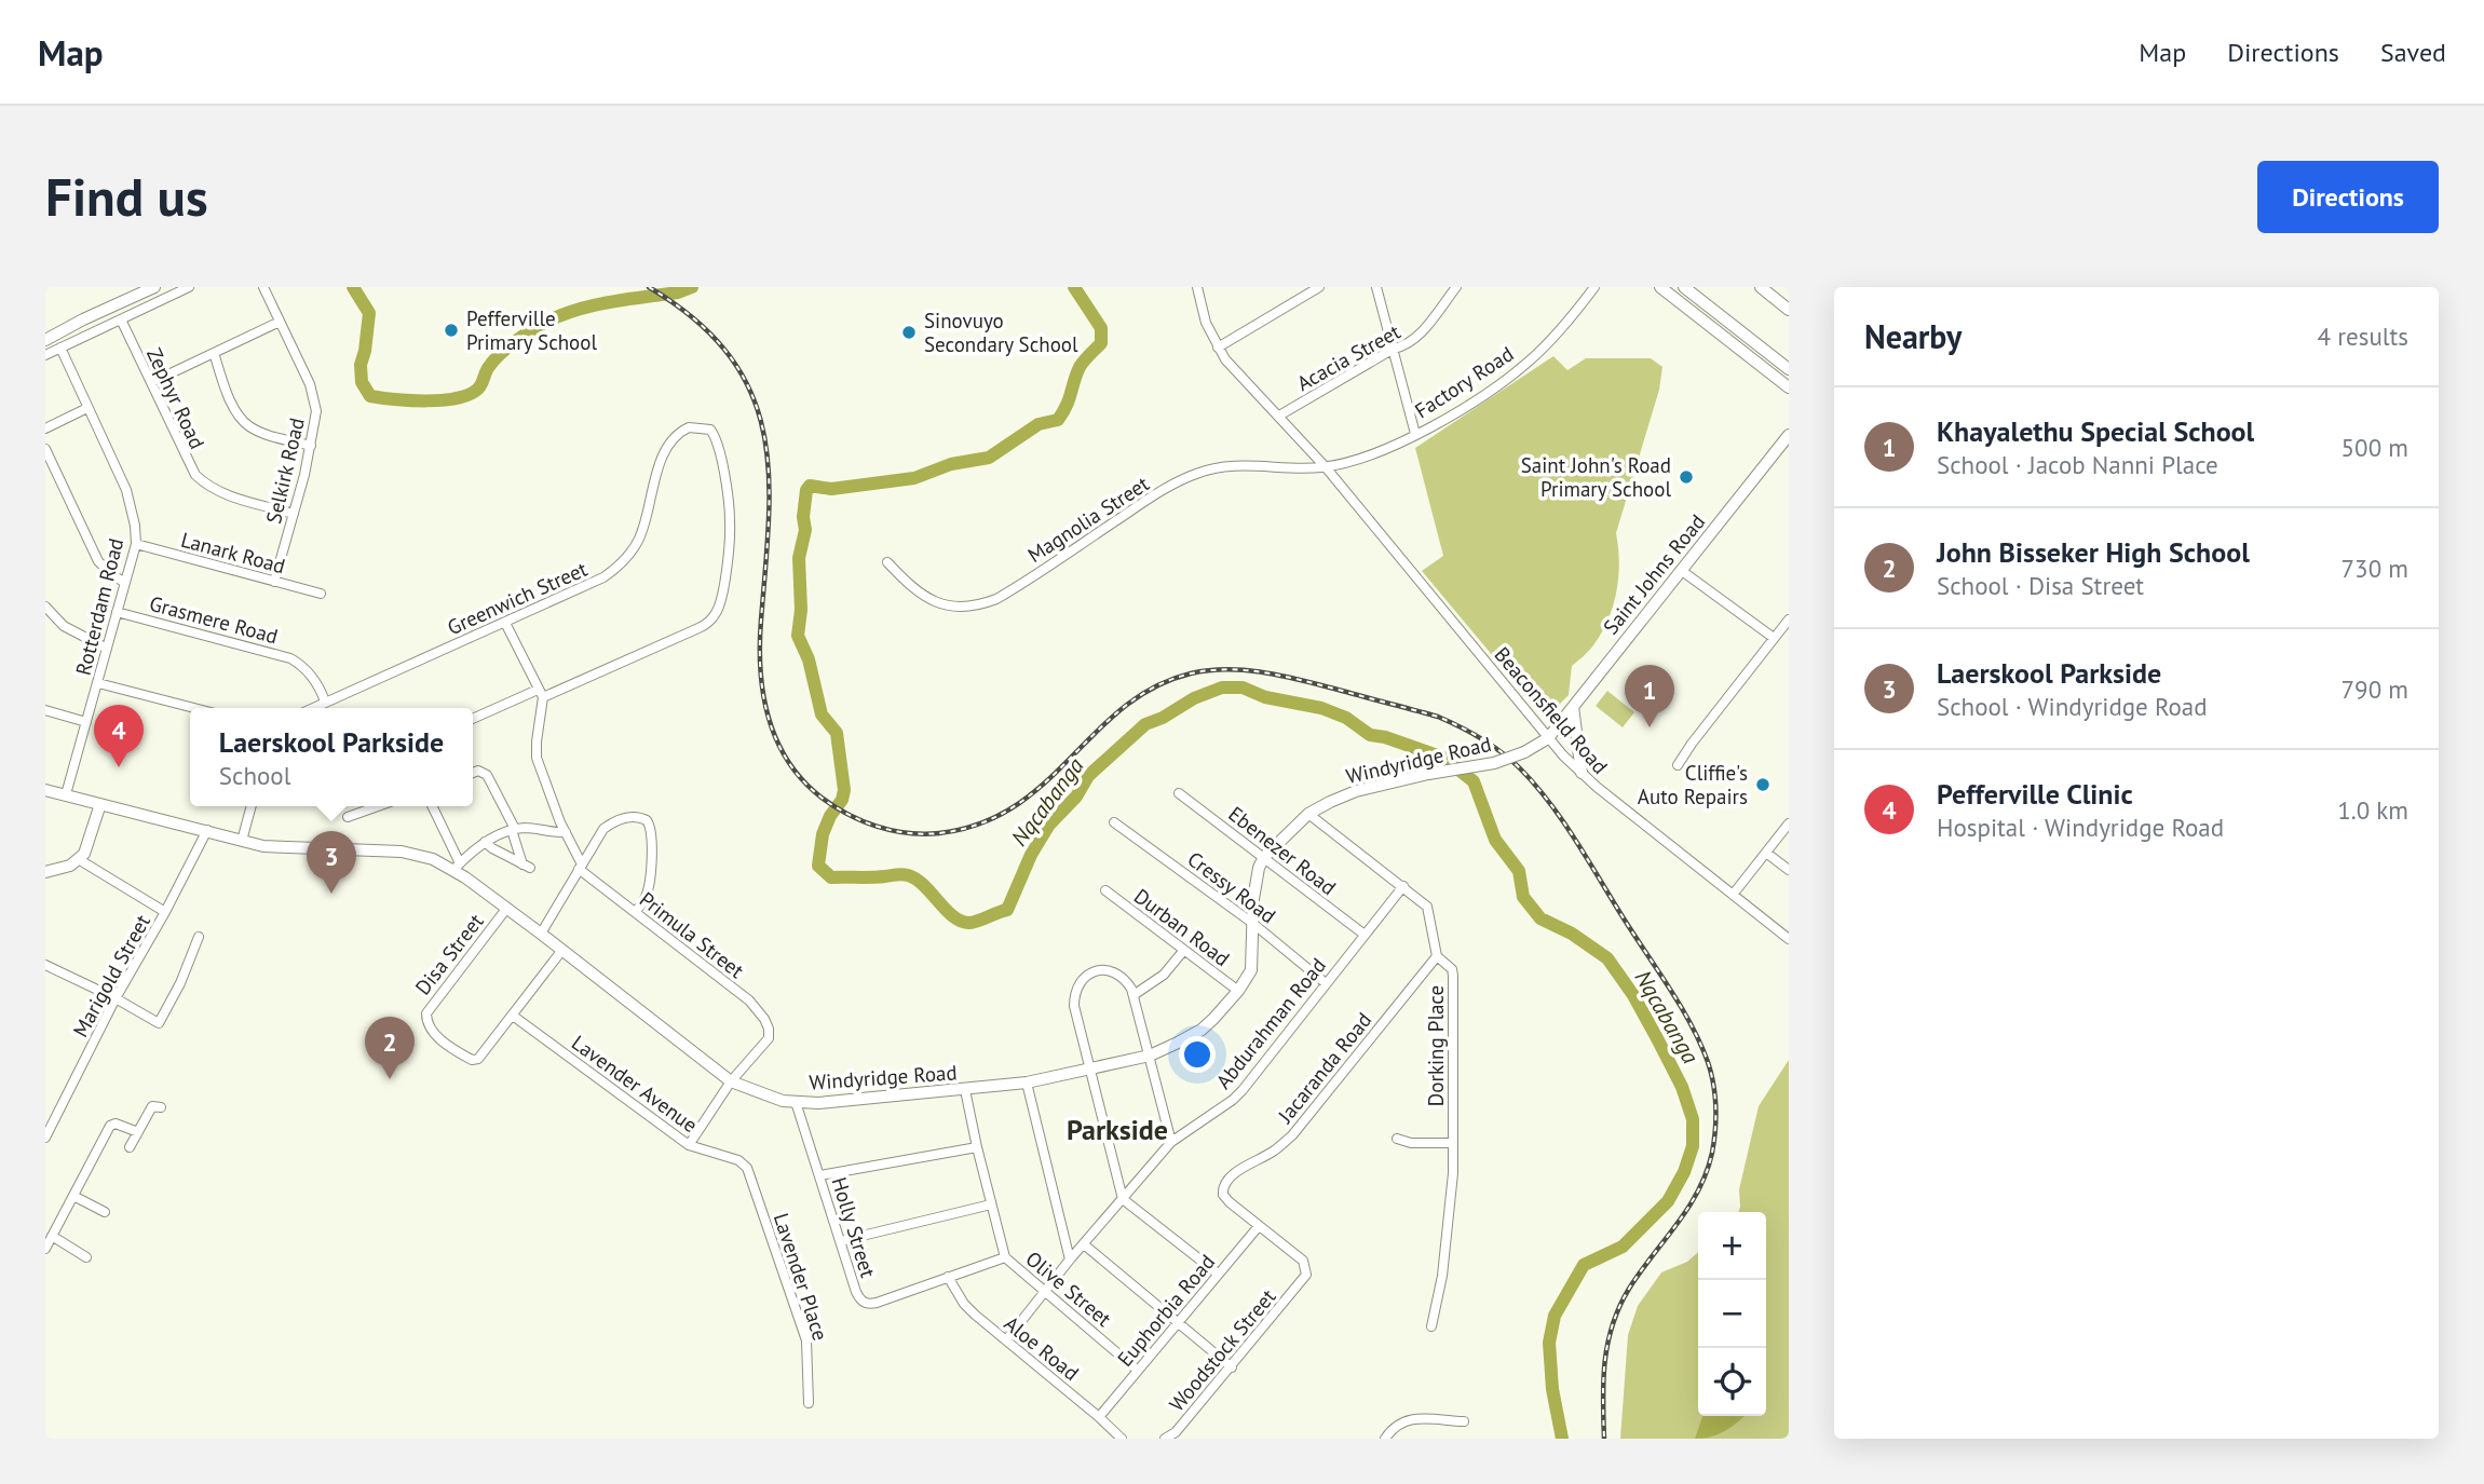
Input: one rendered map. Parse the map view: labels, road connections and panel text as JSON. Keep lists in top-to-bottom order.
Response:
{
  "streets": {
    "street": [
      "Acacia Street",
      "Factory Road",
      "Zephyr Road",
      "Selkirk Road",
      "Magnolia Street",
      "Lanark Road",
      "Saint Johns Road",
      "Greenwich Street",
      "Rotterdam Road",
      "Grasmere Road",
      "Beaconsfield Road",
      "Windyridge Road",
      "Ebenezer Road",
      "Cressy Road",
      "Durban Road",
      "Primula Street",
      "Disa Street",
      "Marigold Street",
      "Abdurahman Road",
      "Dorking Place",
      "Jacaranda Road",
      "Lavender Avenue",
      "Holly Street",
      "Lavender Place",
      "Olive Street",
      "Euphorbia Road",
      "Aloe Road",
      "Woodstock Street"
    ]
  },
  "crossings": [
    ["Acacia Street", "Beaconsfield Road"],
    ["Factory Road", "Magnolia Street"],
    ["Factory Road", "Beaconsfield Road"],
    ["Zephyr Road", "Selkirk Road"],
    ["Selkirk Road", "Lanark Road"],
    ["Magnolia Street", "Beaconsfield Road"],
    ["Lanark Road", "Rotterdam Road"],
    ["Saint Johns Road", "Beaconsfield Road"],
    ["Saint Johns Road", "Windyridge Road"],
    ["Greenwich Street", "Grasmere Road"],
    ["Rotterdam Road", "Grasmere Road"],
    ["Rotterdam Road", "Windyridge Road"],
    ["Beaconsfield Road", "Windyridge Road"],
    ["Windyridge Road", "Ebenezer Road"],
    ["Windyridge Road", "Cressy Road"],
    ["Windyridge Road", "Durban Road"],
    ["Windyridge Road", "Primula Street"],
    ["Windyridge Road", "Disa Street"],
    ["Windyridge Road", "Marigold Street"],
    ["Windyridge Road", "Dorking Place"],
    ["Windyridge Road", "Holly Street"],
    ["Windyridge Road", "Olive Street"],
    ["Ebenezer Road", "Abdurahman Road"],
    ["Cressy Road", "Abdurahman Road"],
    ["Disa Street", "Lavender Avenue"],
    ["Abdurahman Road", "Dorking Place"],
    ["Abdurahman Road", "Olive Street"],
    ["Abdurahman Road", "Aloe Road"],
    ["Dorking Place", "Jacaranda Road"],
    ["Jacaranda Road", "Euphorbia Road"],
    ["Jacaranda Road", "Woodstock Street"],
    ["Lavender Avenue", "Lavender Place"],
    ["Holly Street", "Olive Street"],
    ["Holly Street", "Aloe Road"],
    ["Olive Street", "Euphorbia Road"],
    ["Euphorbia Road", "Aloe Road"],
    ["Euphorbia Road", "Woodstock Street"]
  ],
  "districts": ["Parkside"],
  "water": ["Nqcabanga"],
  "places": [
    "Pefferville Primary School",
    "Sinovuyo Secondary School",
    "Saint John's Road Primary School",
    "Cliffie's Auto Repairs"
  ],
  "page": {
    "header": "Map",
    "nav": ["Map", "Directions", "Saved"],
    "buttons": "Directions",
    "title": "Find us",
    "heading": ["Nearby", "4 results"],
    "list": [
      {
        "mark": "1",
        "name": "Khayalethu Special School",
        "note": "School · Jacob Nanni Place",
        "value": "500 m"
      },
      {
        "mark": "2",
        "name": "John Bisseker High School",
        "note": "School · Disa Street",
        "value": "730 m"
      },
      {
        "mark": "3",
        "name": "Laerskool Parkside",
        "note": "School · Windyridge Road",
        "value": "790 m"
      },
      {
        "mark": "4",
        "name": "Pefferville Clinic",
        "note": "Hospital · Windyridge Road",
        "value": "1.0 km"
      }
    ],
    "pins": [
      "1",
      "4",
      "3",
      "2"
    ],
    "popup": ["Laerskool Parkside", "School"],
    "map_buttons": ["+", "−"]
  }
}
